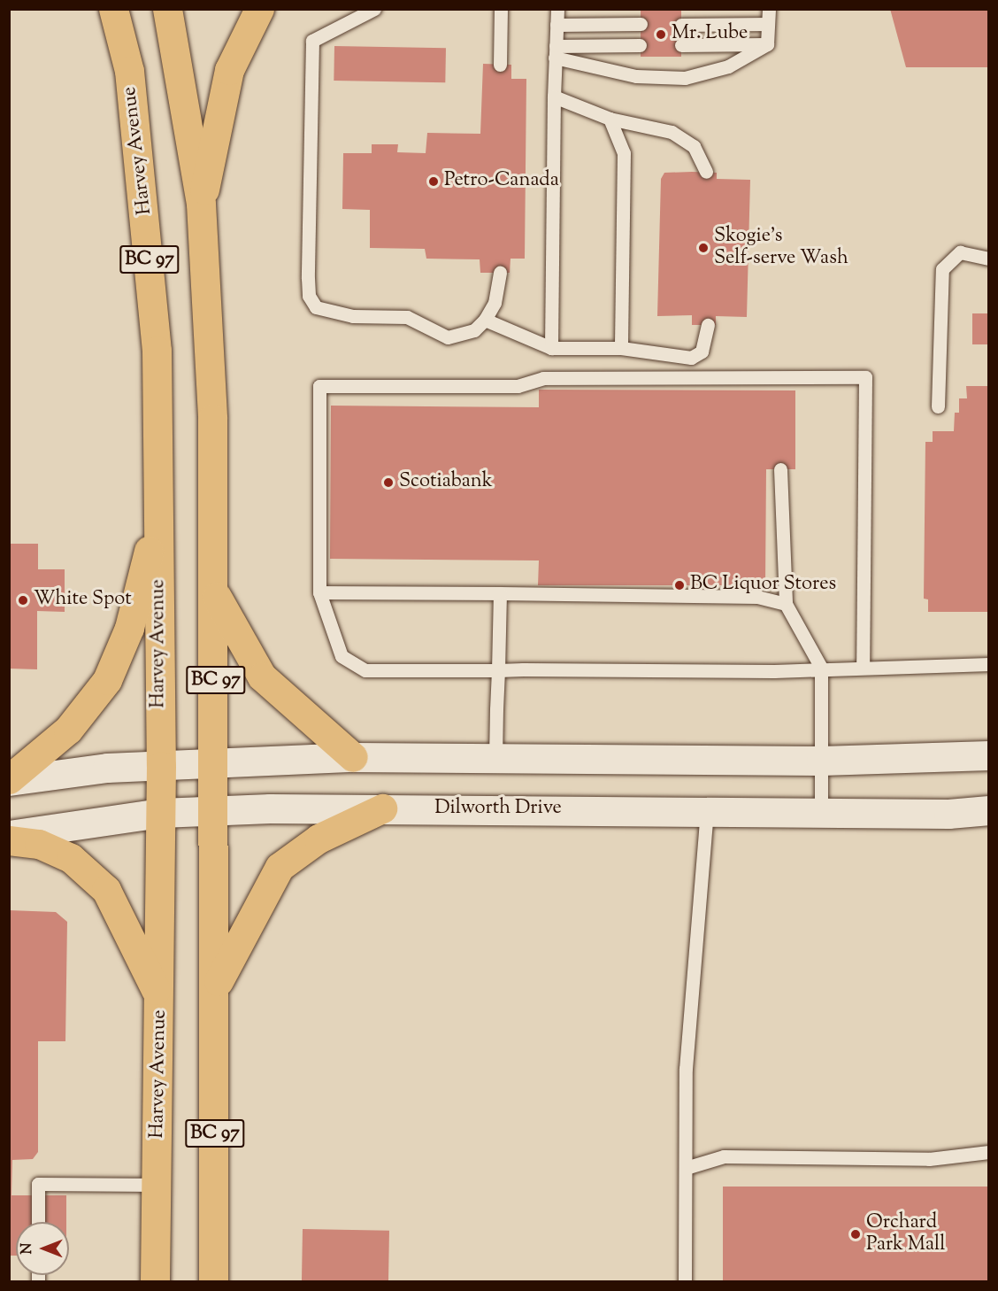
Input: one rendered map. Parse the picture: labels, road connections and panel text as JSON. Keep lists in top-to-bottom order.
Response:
{
  "streets": {
    "highway": ["Harvey Avenue", "BC 97"],
    "main road": ["Dilworth Drive"]
  },
  "crossings": [
    ["Harvey Avenue", "Dilworth Drive"],
    ["BC 97", "Dilworth Drive"]
  ],
  "places": [
    "Mr. Lube",
    "Petro-Canada",
    "Skogie's Self-serve Wash",
    "Scotiabank",
    "BC Liquor Stores",
    "White Spot",
    "Orchard Park Mall"
  ],
  "north": "left"
}
